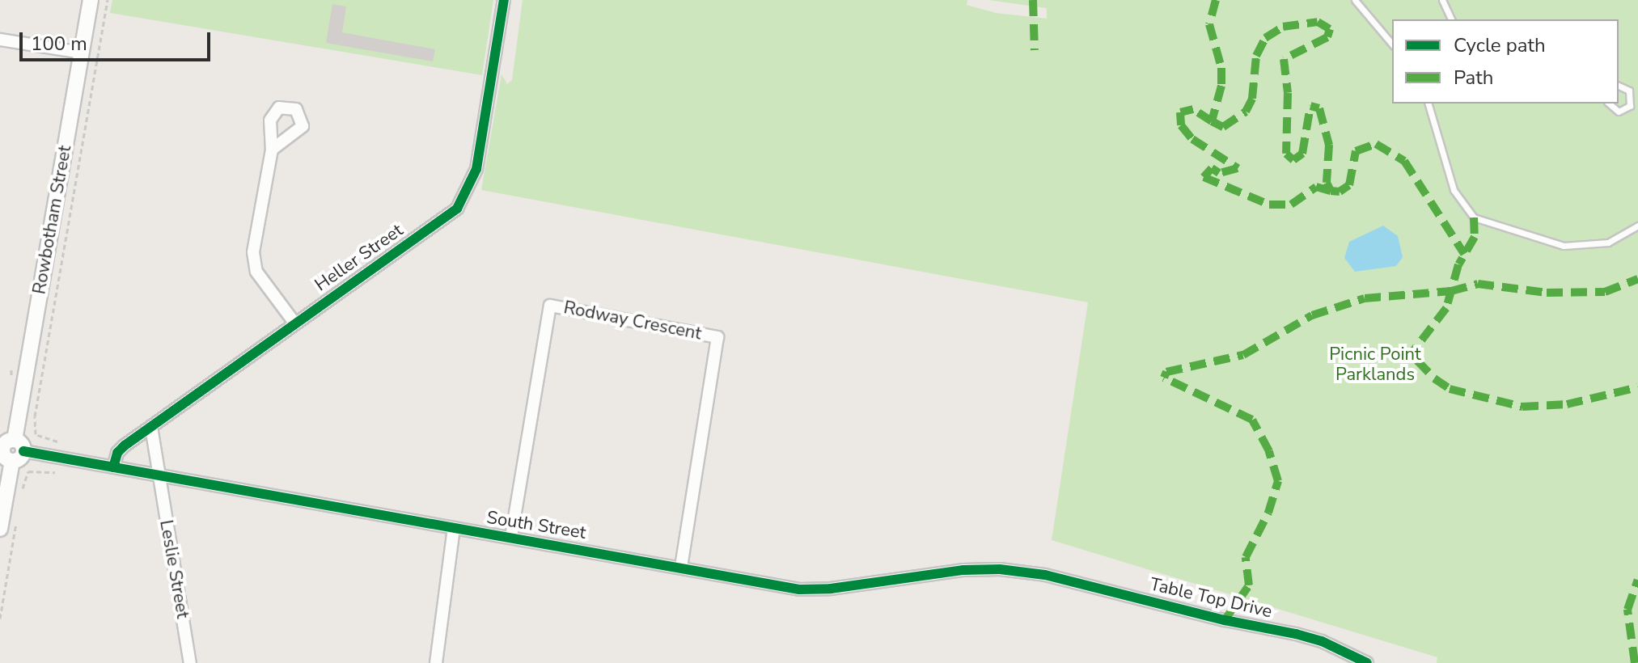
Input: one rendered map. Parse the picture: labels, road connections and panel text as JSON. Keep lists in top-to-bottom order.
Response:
{
  "streets": {
    "street": [
      "Rowbotham Street",
      "Heller Street",
      "Rodway Crescent",
      "South Street",
      "Leslie Street",
      "Table Top Drive"
    ]
  },
  "crossings": [
    ["Rowbotham Street", "South Street"],
    ["Heller Street", "South Street"],
    ["Rodway Crescent", "South Street"],
    ["South Street", "Leslie Street"],
    ["South Street", "Table Top Drive"]
  ],
  "parks": ["Picnic Point Parklands"],
  "legend": ["Cycle path", "Path"],
  "scale_bar": "100 m"
}
